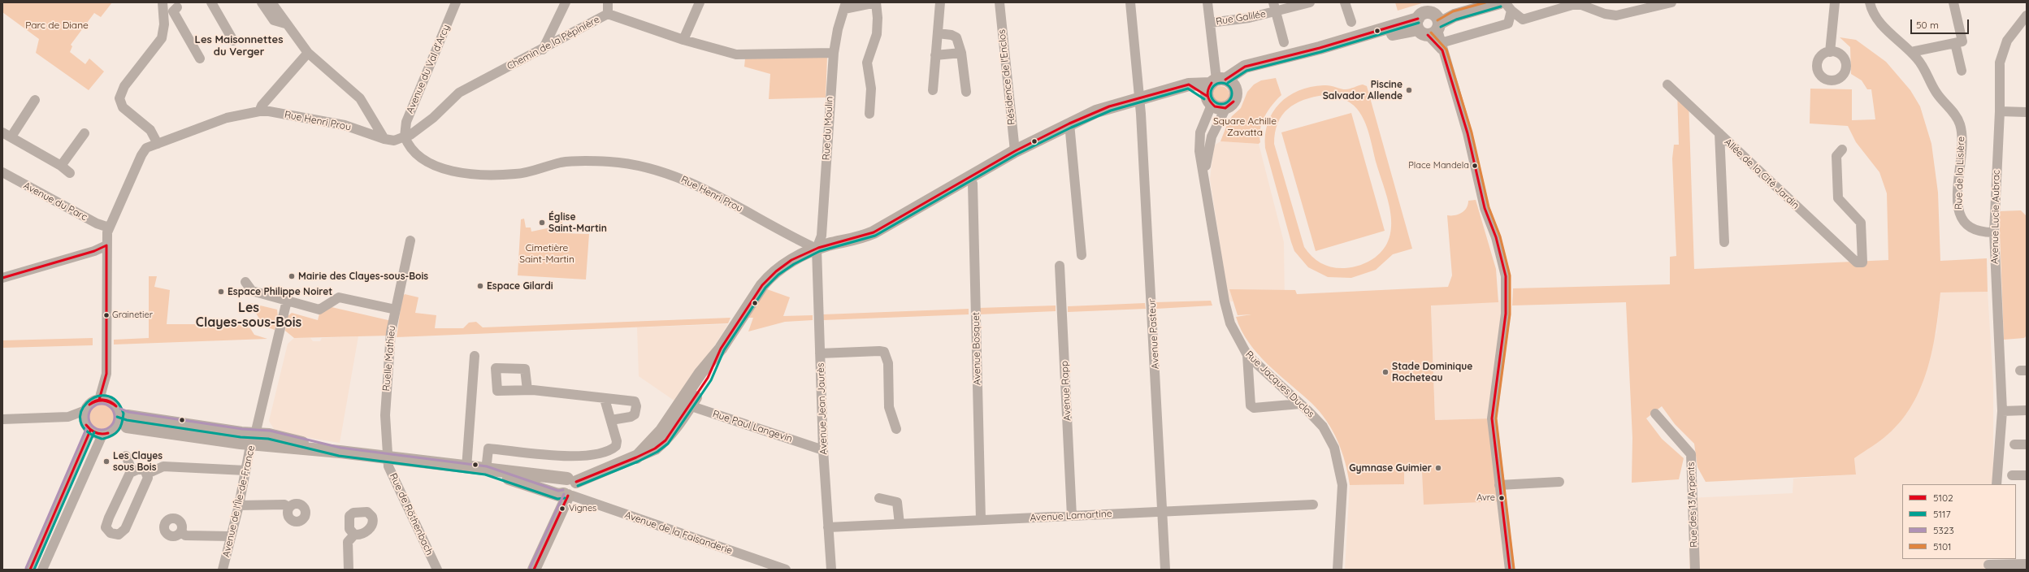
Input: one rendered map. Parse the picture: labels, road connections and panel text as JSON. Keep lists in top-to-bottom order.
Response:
{
  "streets": {
    "street": [
      "Rue Galilée",
      "Chemin de la Pépinière",
      "Avenue du Val d'Arcy",
      "Résidence de l'Enclos",
      "Rue Henri Prou",
      "Rue du Moulin",
      "Rue de la Lisière",
      "Allée de la Cité Jardin",
      "Avenue du Parc",
      "Avenue Lucie Aubrac",
      "Avenue Pasteur",
      "Avenue Bosquet",
      "Ruelle Mathieu",
      "Rue Jacques Duclos",
      "Avenue Rapp",
      "Avenue Jean Jaurès",
      "Rue Paul Langevin",
      "Avenue de l'Île-de-France",
      "Rue des 13 Arpents",
      "Rue de Röthenbach",
      "Avenue Lamartine",
      "Avenue de la Faisanderie"
    ]
  },
  "crossings": [
    ["Chemin de la Pépinière", "Avenue du Val d'Arcy"],
    ["Chemin de la Pépinière", "Rue Henri Prou"],
    ["Chemin de la Pépinière", "Rue du Moulin"],
    ["Avenue du Val d'Arcy", "Rue Henri Prou"],
    ["Rue Henri Prou", "Rue du Moulin"],
    ["Rue Henri Prou", "Avenue du Parc"],
    ["Rue Henri Prou", "Avenue Jean Jaurès"],
    ["Rue du Moulin", "Avenue Jean Jaurès"],
    ["Rue de la Lisière", "Avenue Lucie Aubrac"],
    ["Avenue Pasteur", "Avenue Lamartine"],
    ["Avenue Bosquet", "Avenue Lamartine"],
    ["Ruelle Mathieu", "Rue de Röthenbach"],
    ["Avenue Rapp", "Avenue Lamartine"],
    ["Avenue Jean Jaurès", "Rue Paul Langevin"],
    ["Avenue Jean Jaurès", "Avenue Lamartine"]
  ],
  "districts": ["Les Maisonnettes du Verger", "Les Clayes-sous-Bois"],
  "parks": ["Parc de Diane", "Square Achille Zavatta", "Cimetière Saint-Martin"],
  "places": [
    "Piscine Salvador Allende",
    "Place Mandela",
    "Église Saint-Martin",
    "Mairie des Clayes-sous-Bois",
    "Espace Gilardi",
    "Espace Philippe Noiret",
    "Grainetier",
    "Stade Dominique Rocheteau",
    "Les Clayes sous Bois",
    "Gymnase Guimier",
    "Avre",
    "Vignes"
  ],
  "lines": [
    "transit line 5101",
    "transit line 5117",
    "transit line 5102",
    "transit line 5323"
  ],
  "legend": [
    "5102",
    "5117",
    "5323",
    "5101"
  ],
  "scale_bar": "50 m"
}
